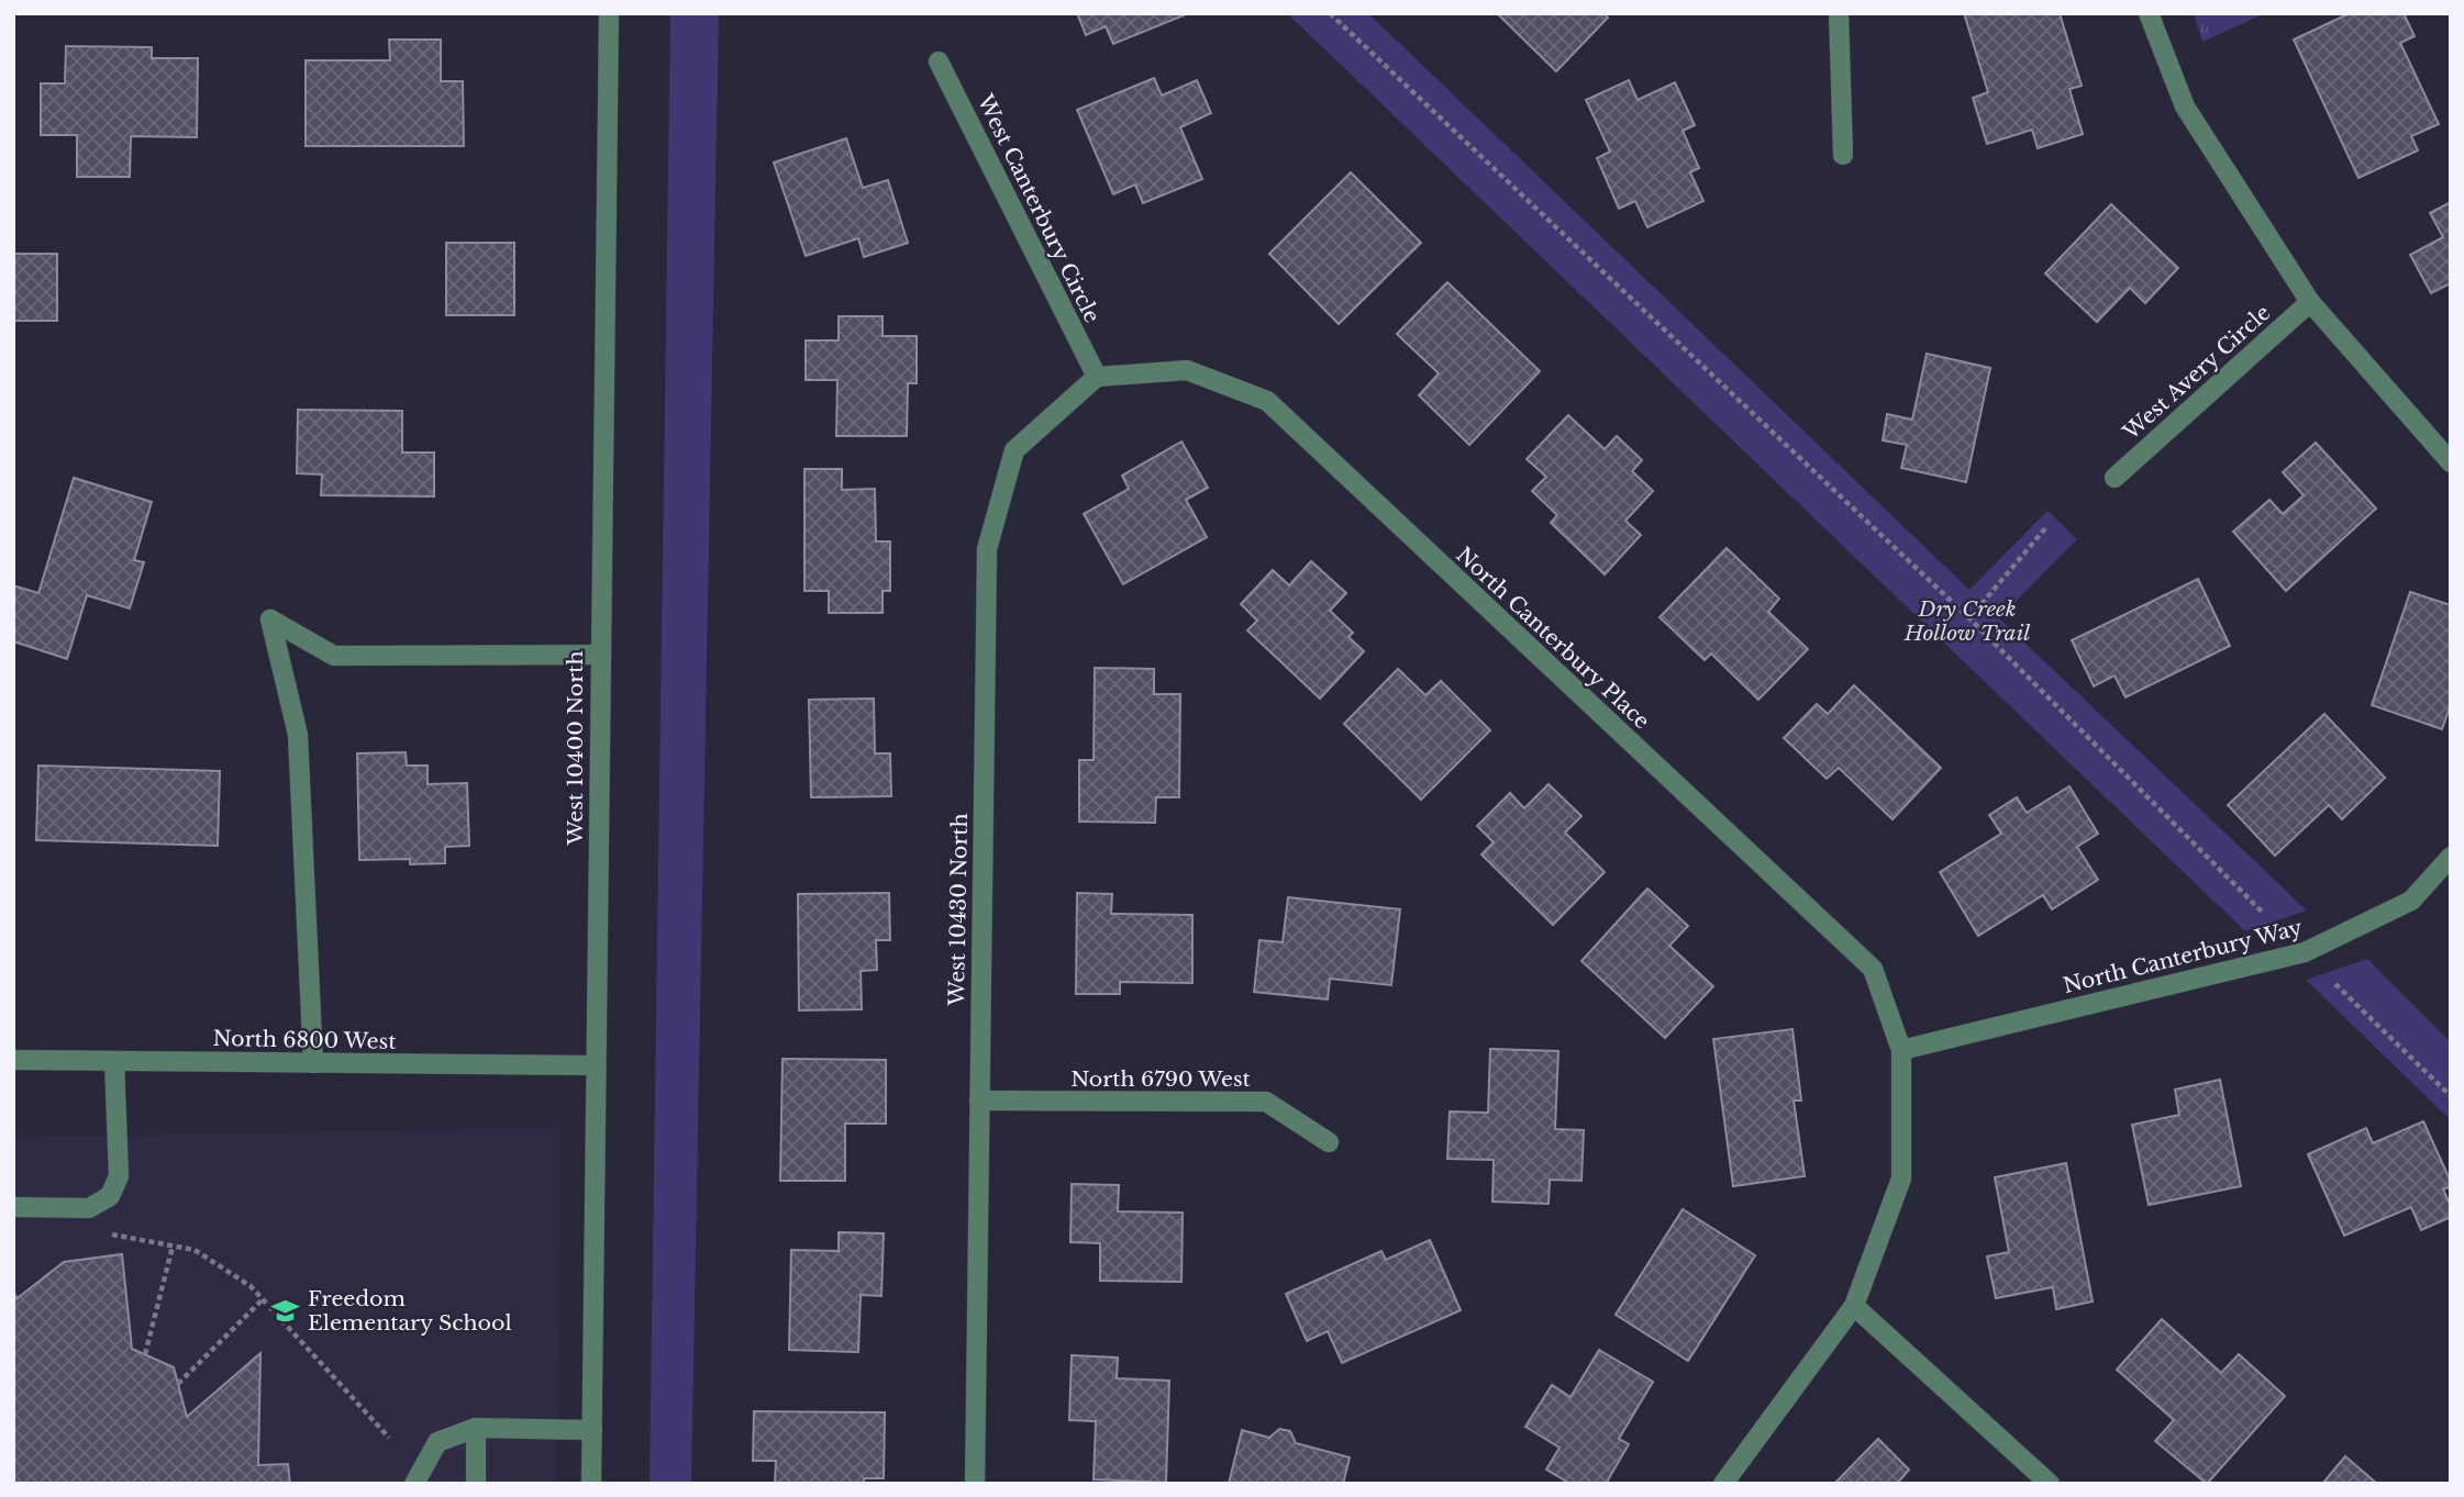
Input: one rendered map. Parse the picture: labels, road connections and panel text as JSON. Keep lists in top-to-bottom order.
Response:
{
  "streets": {
    "street": [
      "West Canterbury Circle",
      "West Avery Circle",
      "North Canterbury Place",
      "West 10400 North",
      "West 10430 North",
      "North Canterbury Way",
      "North 6800 West",
      "North 6790 West"
    ]
  },
  "crossings": [
    ["West Canterbury Circle", "North Canterbury Place"],
    ["West Canterbury Circle", "West 10430 North"],
    ["North Canterbury Place", "West 10430 North"],
    ["North Canterbury Place", "North Canterbury Way"],
    ["West 10400 North", "North 6800 West"],
    ["West 10430 North", "North 6790 West"]
  ],
  "parks": ["Dry Creek Hollow Trail"],
  "places": {
    "school or university": ["Freedom Elementary School"]
  }
}
